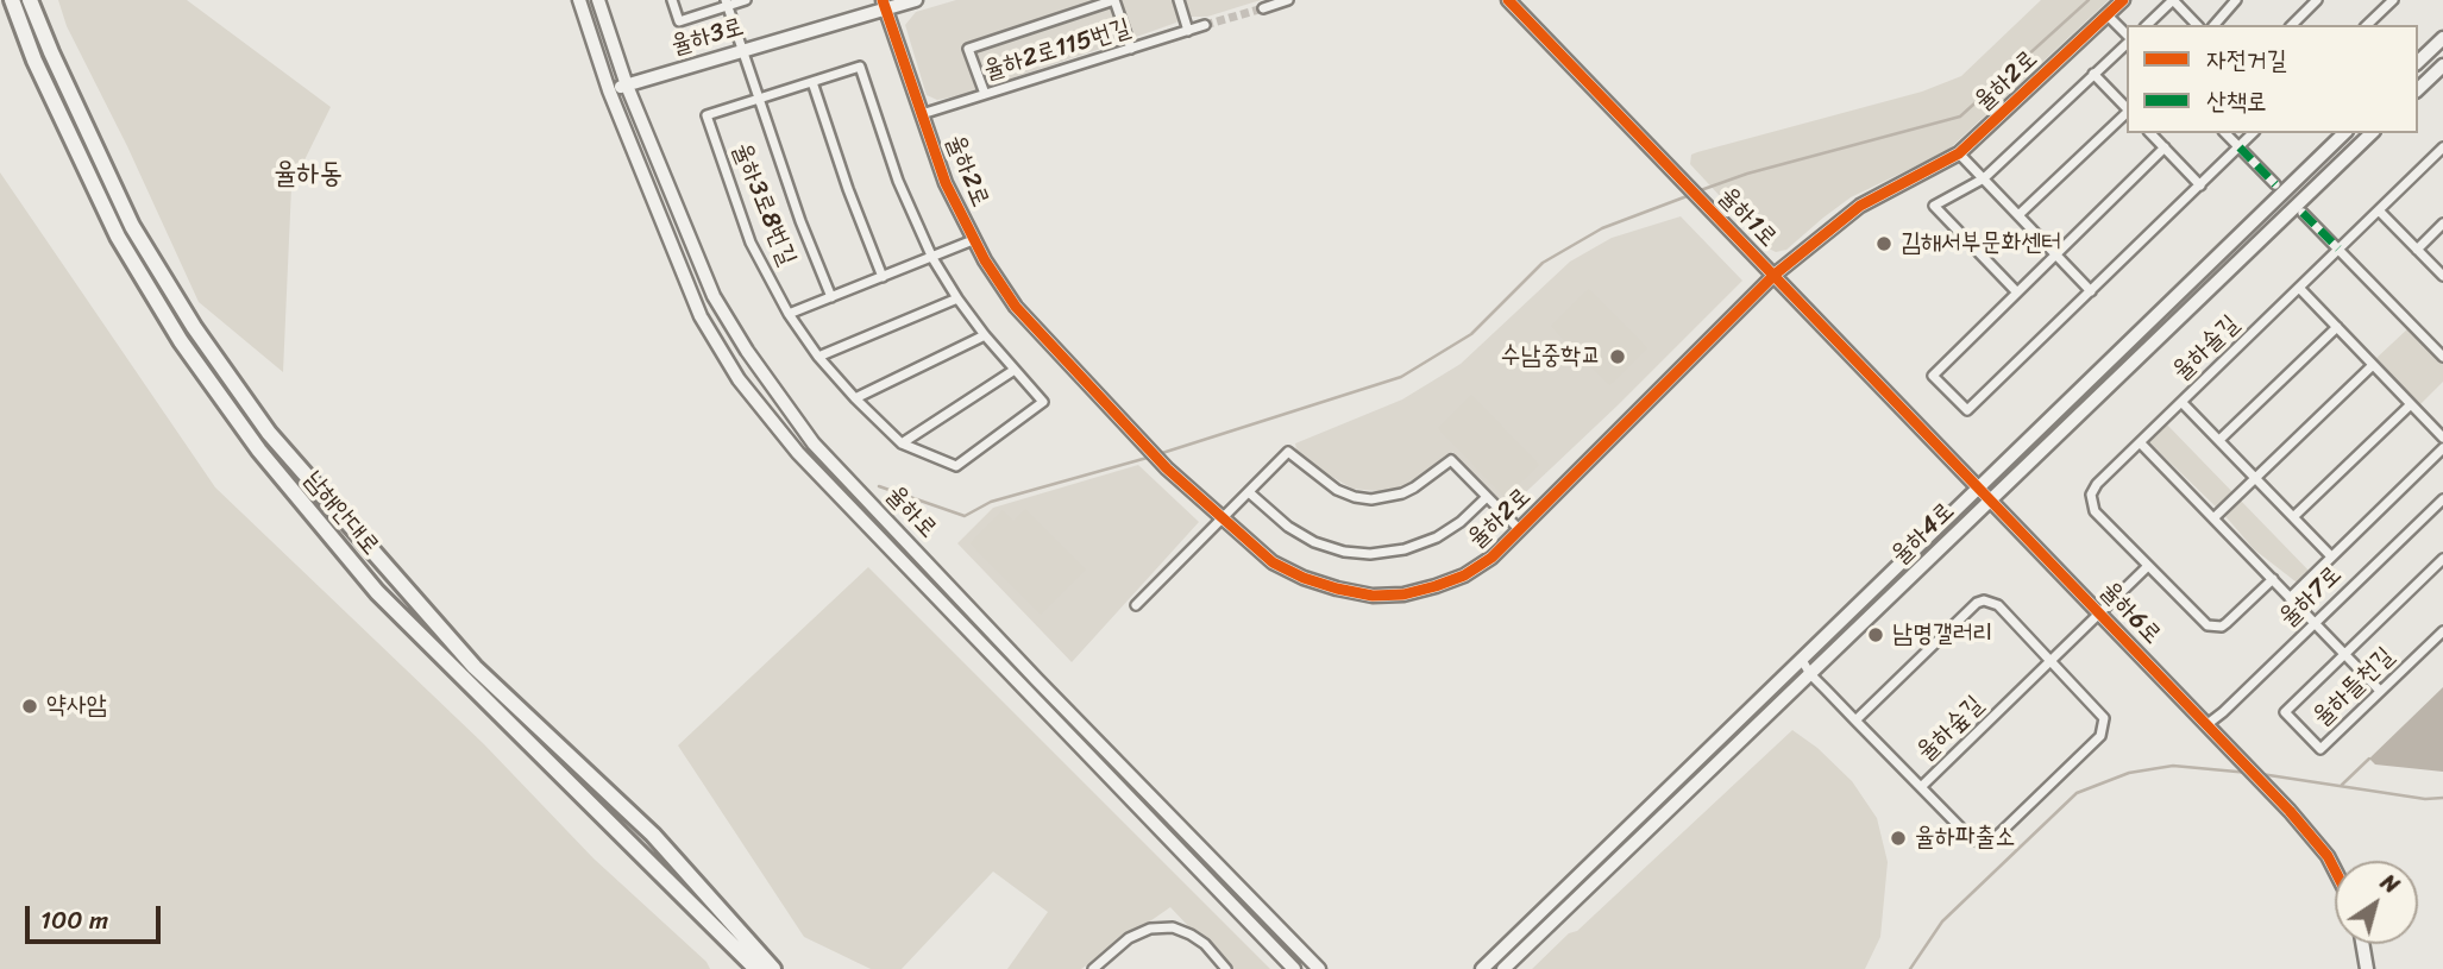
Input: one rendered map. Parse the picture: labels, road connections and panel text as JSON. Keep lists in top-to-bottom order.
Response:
{
  "streets": {
    "highway": ["남해안대로"],
    "main road": [
      "율하3로",
      "율하2로",
      "율하1로",
      "율하로",
      "율하4로",
      "율하6로"
    ],
    "street": [
      "율하2로115번길",
      "율하3로8번길",
      "율하솔길",
      "율하7로",
      "율하뜰천길",
      "율하숲길"
    ]
  },
  "crossings": [
    ["율하3로", "율하2로"],
    ["율하3로", "율하3로8번길"],
    ["율하3로", "율하로"],
    ["율하2로115번길", "율하2로"],
    ["율하2로", "율하1로"],
    ["율하1로", "율하4로"],
    ["율하1로", "율하6로"],
    ["율하4로", "율하6로"],
    ["율하4로", "율하숲길"],
    ["율하7로", "율하6로"],
    ["율하7로", "율하뜰천길"],
    ["율하6로", "율하숲길"]
  ],
  "districts": ["율하동"],
  "places": [
    "김해서부문화센터",
    "수남중학교",
    "남명갤러리",
    "약사암",
    "율하파출소"
  ],
  "legend": ["자전거길", "산책로"],
  "scale_bar": "100 m",
  "north": "top right"
}
